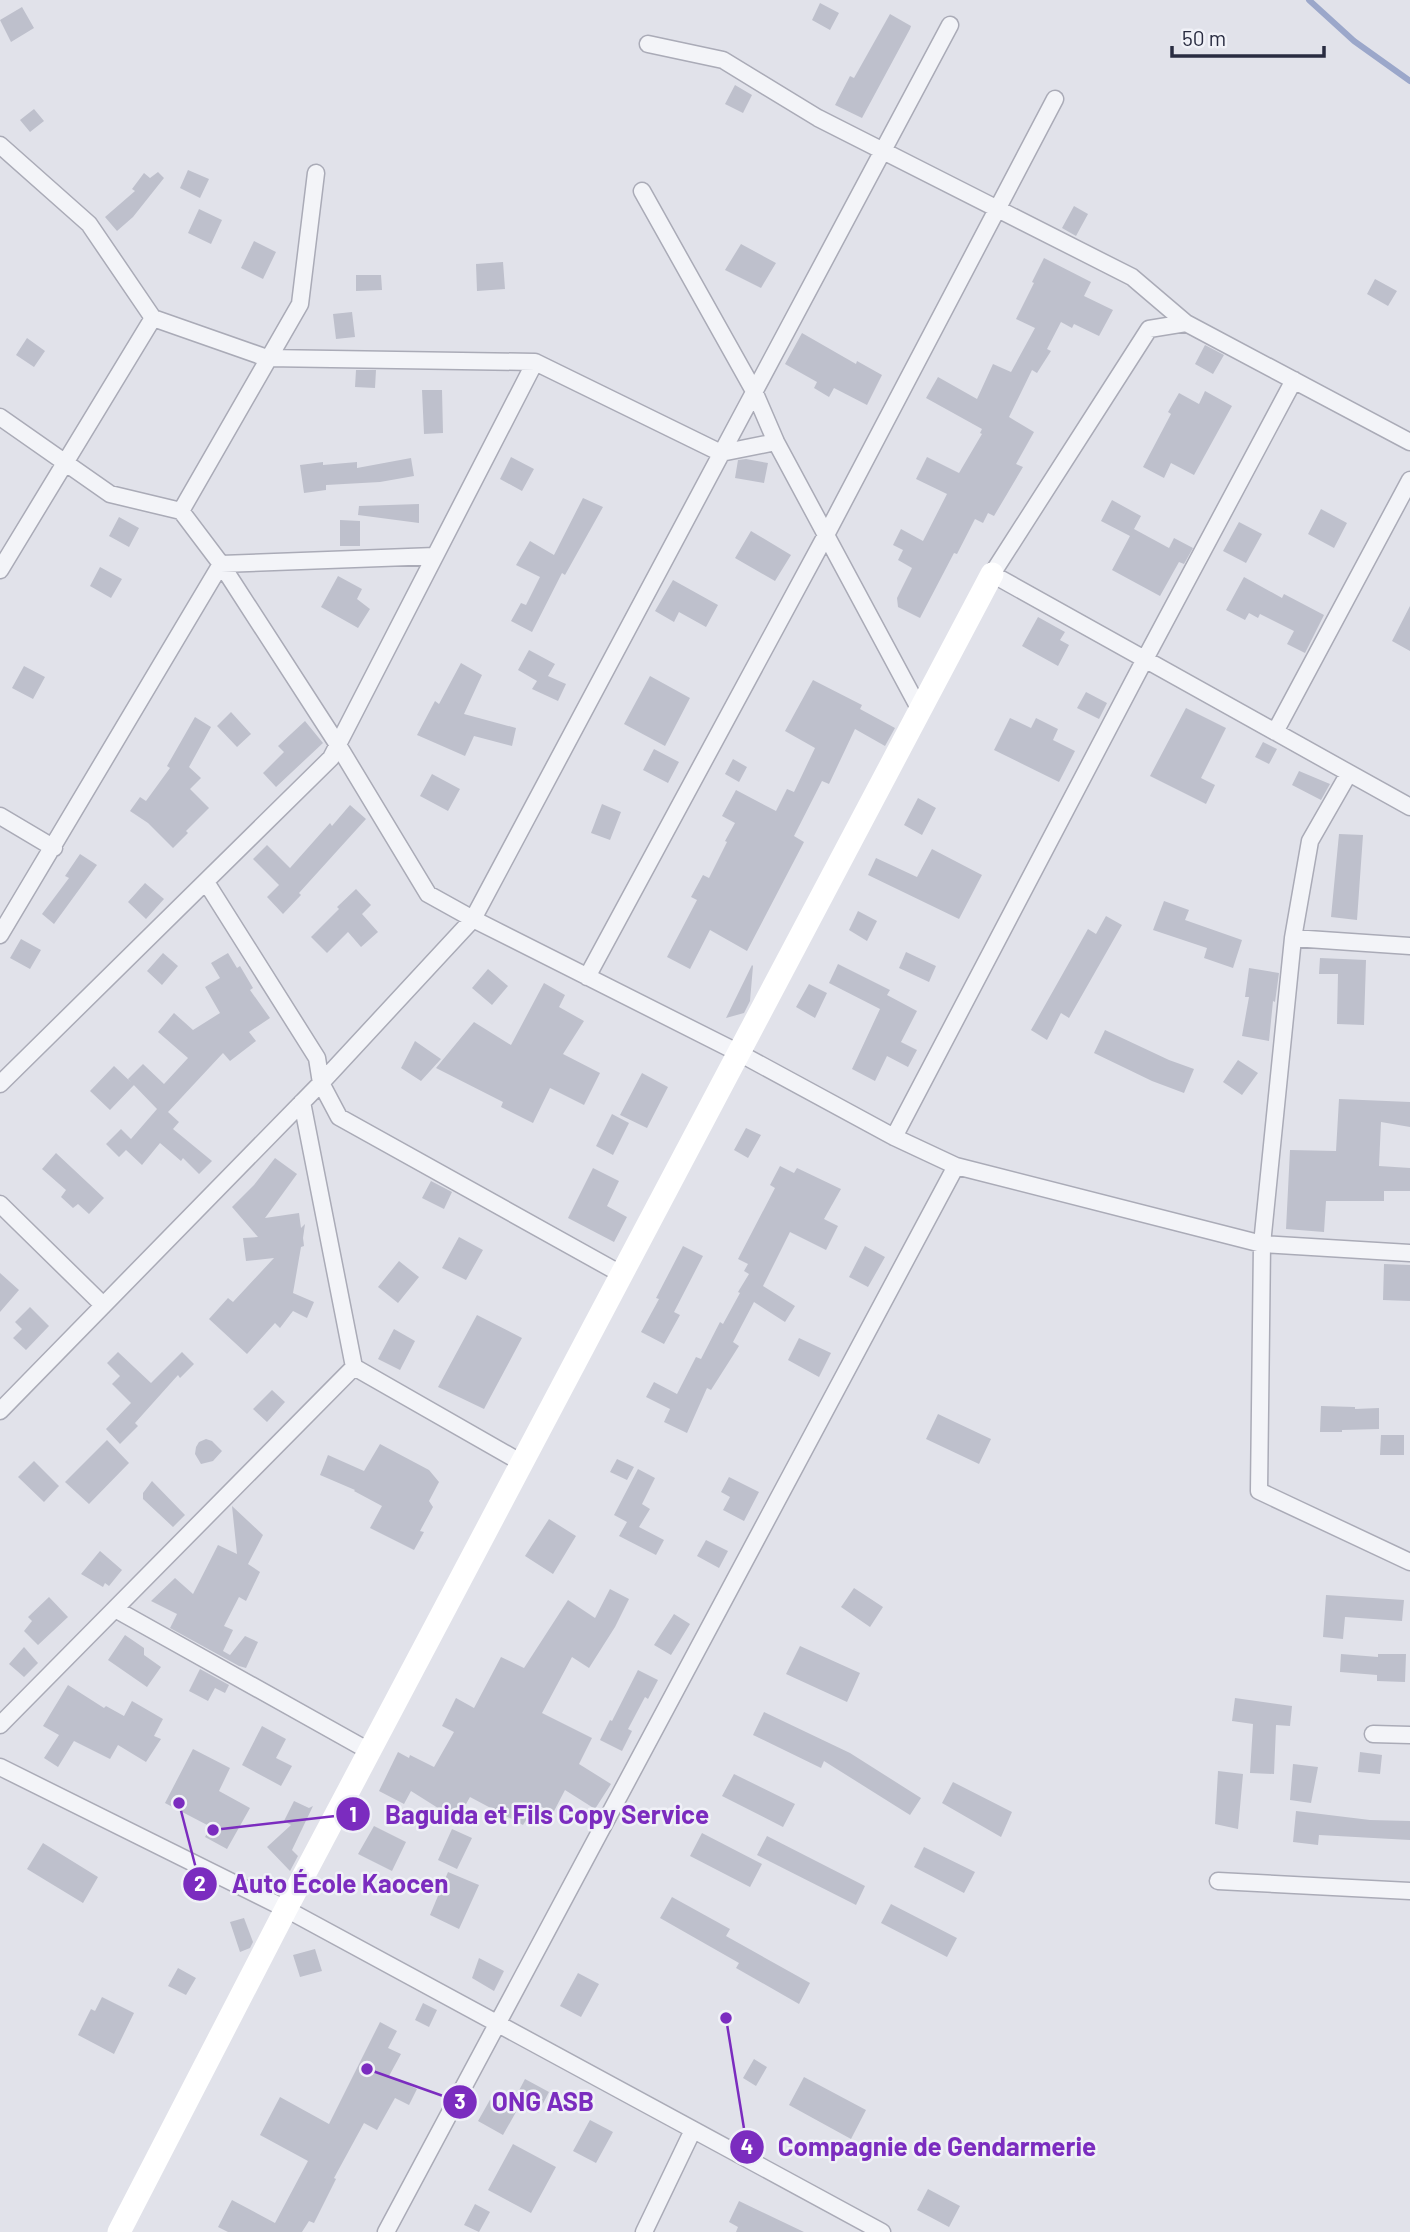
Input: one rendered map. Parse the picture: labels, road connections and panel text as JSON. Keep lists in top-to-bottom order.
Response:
{
  "places": [
    "Auto École Kaocen",
    "Baguida et Fils Copy Service",
    "Compagnie de Gendarmerie",
    "ONG ASB"
  ],
  "scale_bar": "50 m"
}
